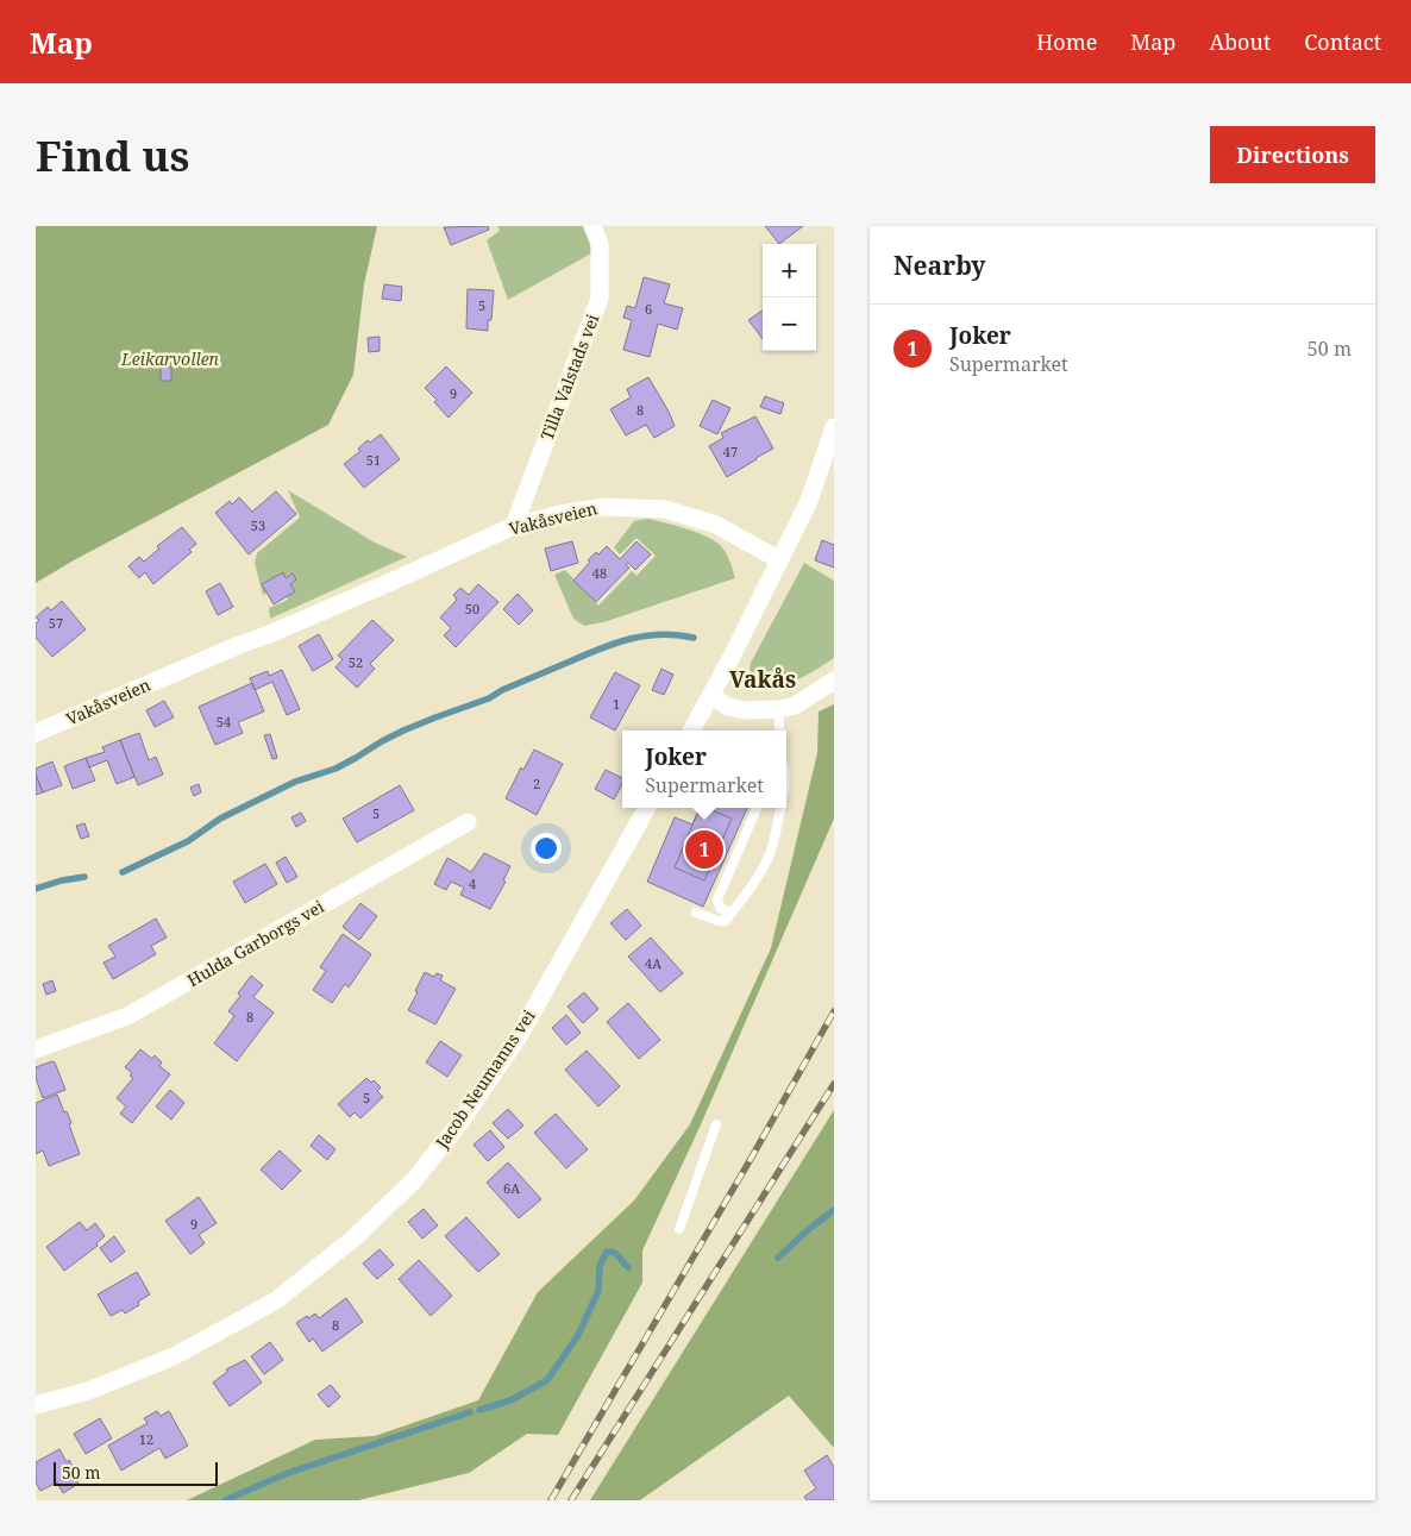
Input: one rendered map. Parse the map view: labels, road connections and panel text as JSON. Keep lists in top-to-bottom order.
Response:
{
  "streets": {
    "street": [
      "Tilla Valstads vei",
      "Vakåsveien",
      "Hulda Garborgs vei",
      "Jacob Neumanns vei"
    ]
  },
  "crossings": [
    ["Tilla Valstads vei", "Vakåsveien"]
  ],
  "districts": ["Vakås"],
  "parks": ["Leikarvollen"],
  "house_numbers": [
    "5",
    "6",
    "9",
    "8",
    "47",
    "51",
    "53",
    "48",
    "50",
    "57",
    "52",
    "1",
    "54",
    "2",
    "5",
    "4",
    "4A",
    "8",
    "5",
    "6A",
    "9",
    "8",
    "12"
  ],
  "scale_bar": "50 m",
  "page": {
    "header": "Map",
    "nav": [
      "Home",
      "Map",
      "About",
      "Contact"
    ],
    "buttons": "Directions",
    "title": "Find us",
    "heading": "Nearby",
    "map_buttons": ["+", "−"],
    "list": [
      {
        "mark": "1",
        "name": "Joker",
        "note": "Supermarket",
        "value": "50 m"
      }
    ],
    "popup": ["Joker", "Supermarket"],
    "pins": "1",
    "scale": "50 m"
  }
}
